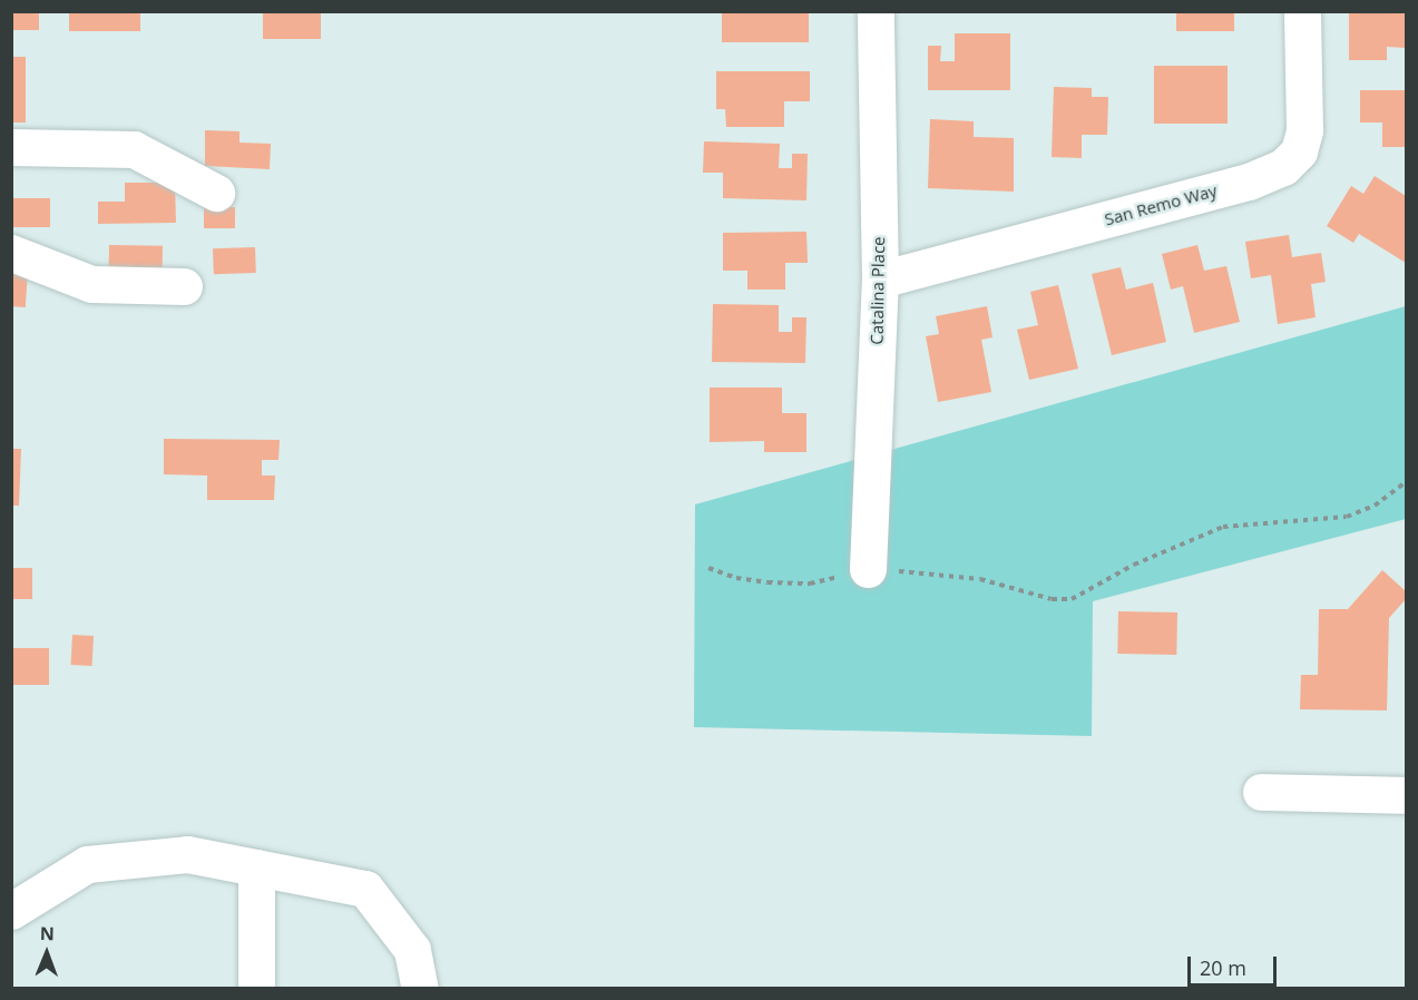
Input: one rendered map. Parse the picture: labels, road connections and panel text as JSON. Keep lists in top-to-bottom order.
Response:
{
  "streets": {
    "street": ["San Remo Way", "Catalina Place"]
  },
  "crossings": [
    ["San Remo Way", "Catalina Place"]
  ],
  "scale_bar": "20 m",
  "north": "top"
}
